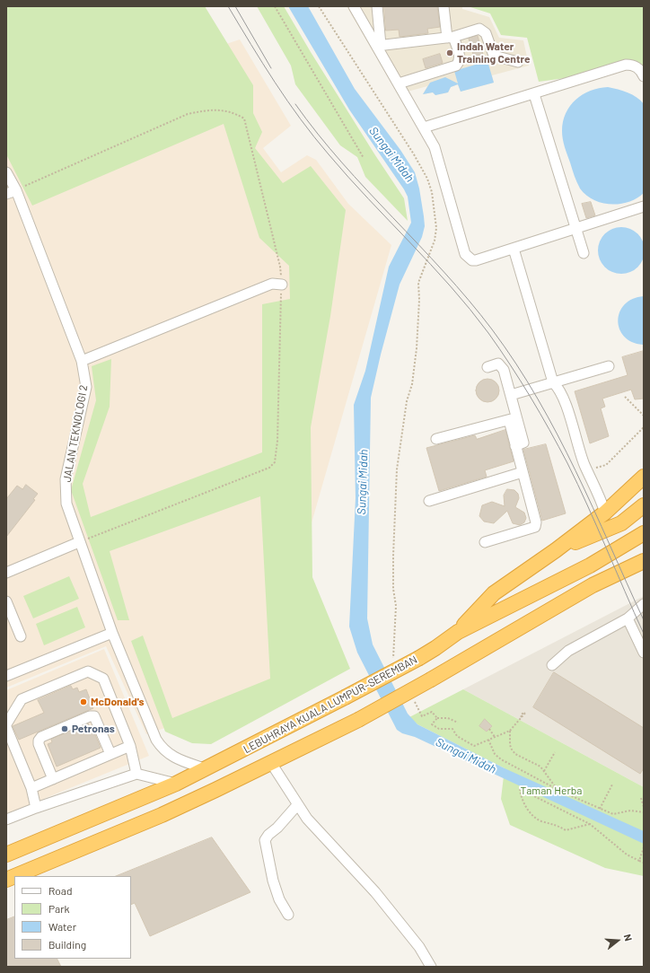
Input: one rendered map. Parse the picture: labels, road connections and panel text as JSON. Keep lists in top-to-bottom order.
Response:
{
  "streets": {
    "highway": ["LEBUHRAYA KUALA LUMPUR–SEREMBAN"],
    "street": ["JALAN TEKNOLOGI 2"]
  },
  "crossings": [
    ["JALAN TEKNOLOGI 2", "LEBUHRAYA KUALA LUMPUR–SEREMBAN"]
  ],
  "water": ["Sungai Midah"],
  "parks": ["Taman Herba"],
  "places": ["Indah Water Training Centre", "McDonald's", "Petronas"],
  "legend": [
    "Road",
    "Park",
    "Water",
    "Building"
  ],
  "north": "right"
}
